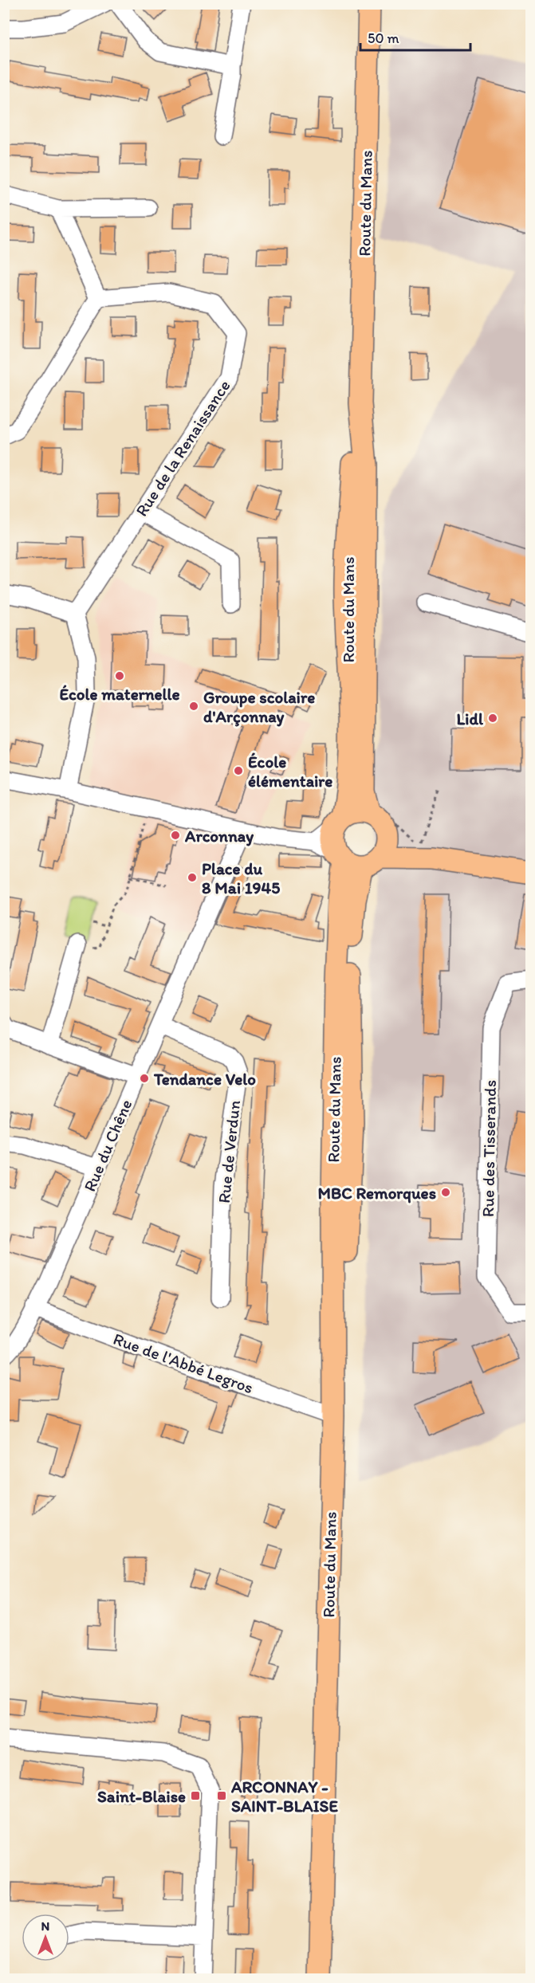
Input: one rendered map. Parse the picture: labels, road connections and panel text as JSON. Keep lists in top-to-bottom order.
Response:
{
  "streets": {
    "main road": ["Route du Mans"],
    "street": [
      "Rue de la Renaissance",
      "Rue du Chêne",
      "Rue des Tisserands",
      "Rue de Verdun",
      "Rue de l'Abbé Legros"
    ]
  },
  "crossings": [
    ["Route du Mans", "Rue de l'Abbé Legros"],
    ["Rue du Chêne", "Rue de Verdun"],
    ["Rue du Chêne", "Rue de l'Abbé Legros"]
  ],
  "places": {
    "other": [
      "École maternelle",
      "Groupe scolaire d'Arçonnay",
      "Lidl",
      "École élémentaire",
      "Arconnay",
      "Place du 8 Mai 1945",
      "Tendance Velo",
      "MBC Remorques"
    ],
    "transit": ["Saint-Blaise", "ARCONNAY - SAINT-BLAISE"]
  },
  "scale_bar": "50 m",
  "north": "top"
}
